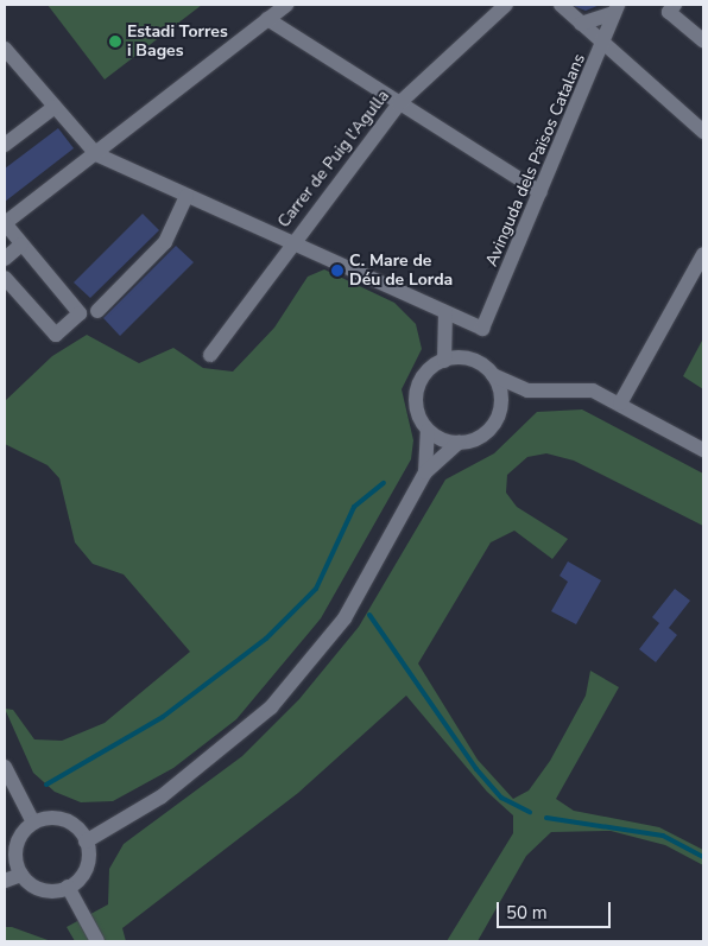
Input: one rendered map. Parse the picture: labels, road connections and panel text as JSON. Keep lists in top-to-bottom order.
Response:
{
  "streets": {
    "street": ["Carrer de Puig l'Agulla", "Avinguda dels Països Catalans"]
  },
  "places": ["Estadi Torres i Bages", "C. Mare de Déu de Lorda"],
  "scale_bar": "50 m"
}
